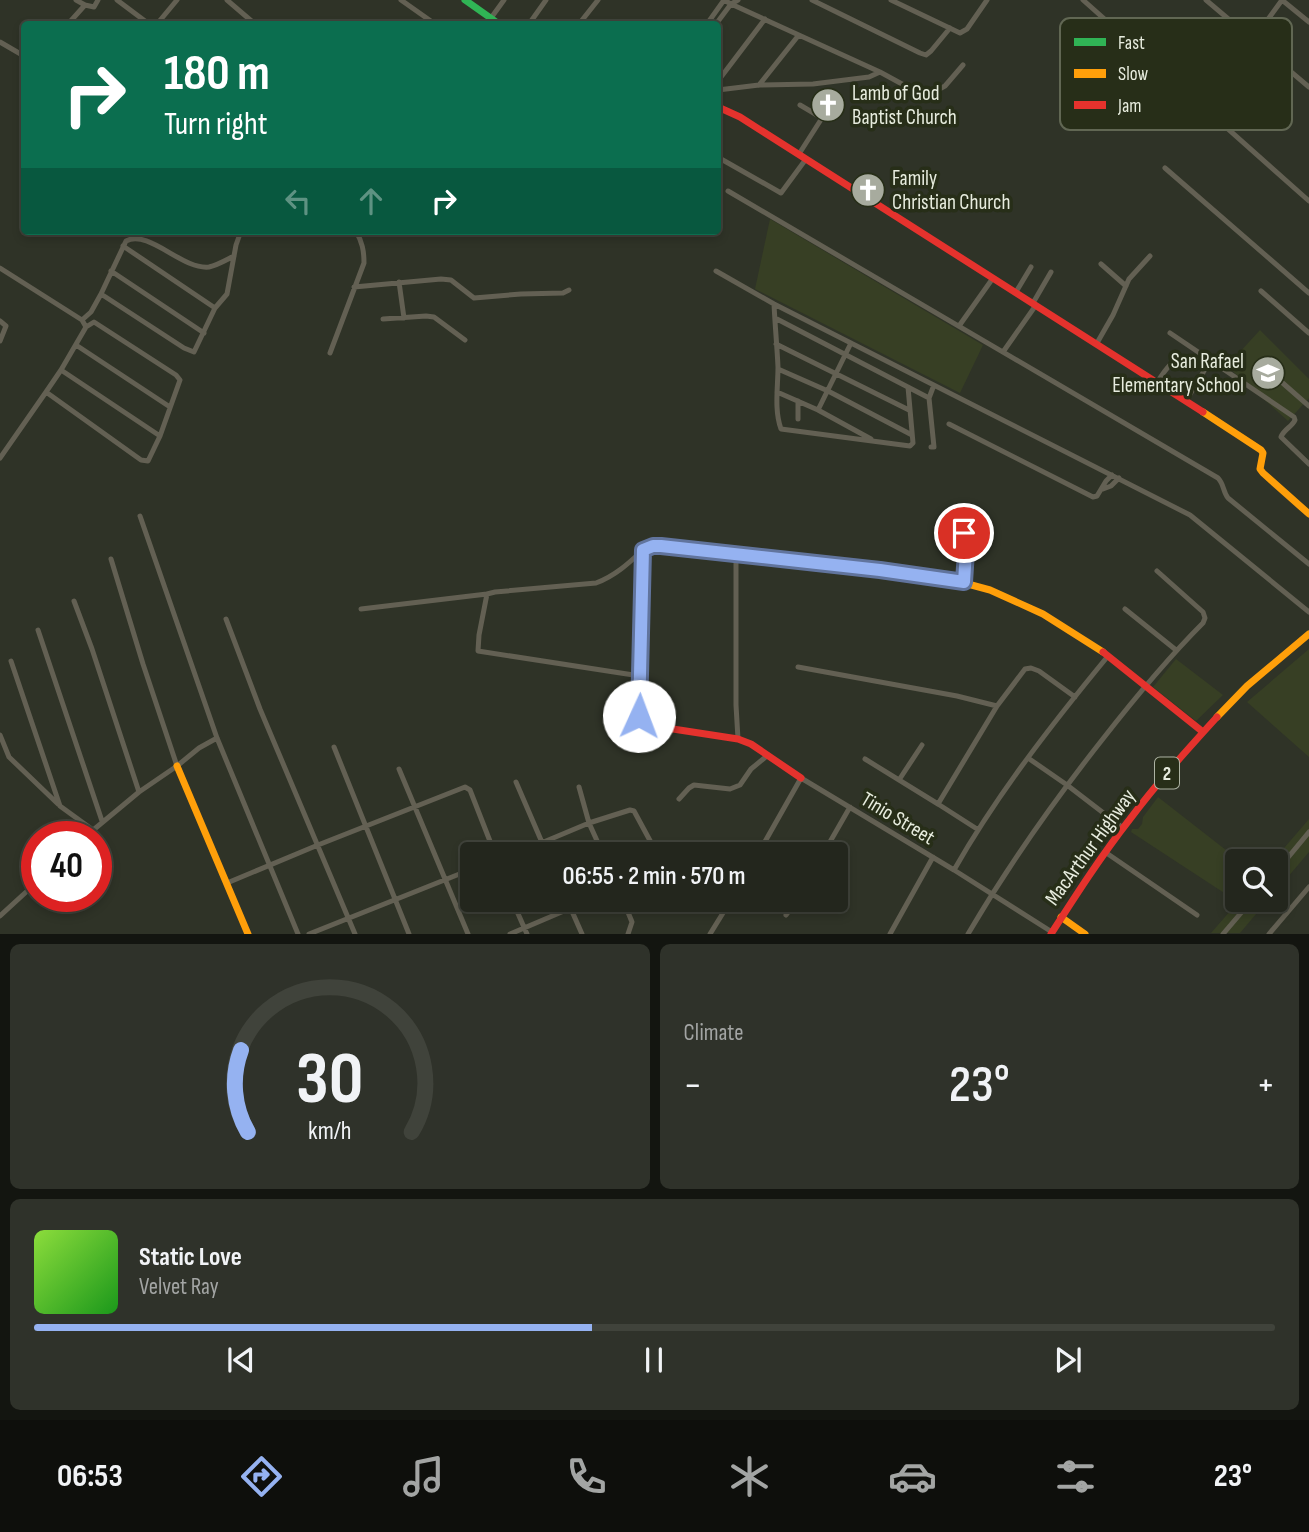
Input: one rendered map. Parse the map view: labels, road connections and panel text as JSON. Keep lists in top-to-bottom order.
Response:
{
  "streets": {
    "main road": ["2", "MacArthur Highway"],
    "street": ["Tinio Street"]
  },
  "crossings": [
    ["Tinio Street", "MacArthur Highway"]
  ],
  "places": {
    "church": ["Lamb of God Baptist Church", "Family Christian Church"],
    "school or university": ["San Rafael Elementary School"]
  },
  "legend": ["Fast", "Slow", "Jam"],
  "page": {
    "turn": ["180 m", "Turn right"],
    "limit": "40",
    "trip": "06:55 · 2 min · 570 m",
    "tile": "Climate",
    "heat": ["−", "23°", "+"],
    "song": ["Static Love", "Velvet Ray"],
    "tabs": ["06:53", "23°"],
    "gauge": ["30", "km/h"]
  }
}
